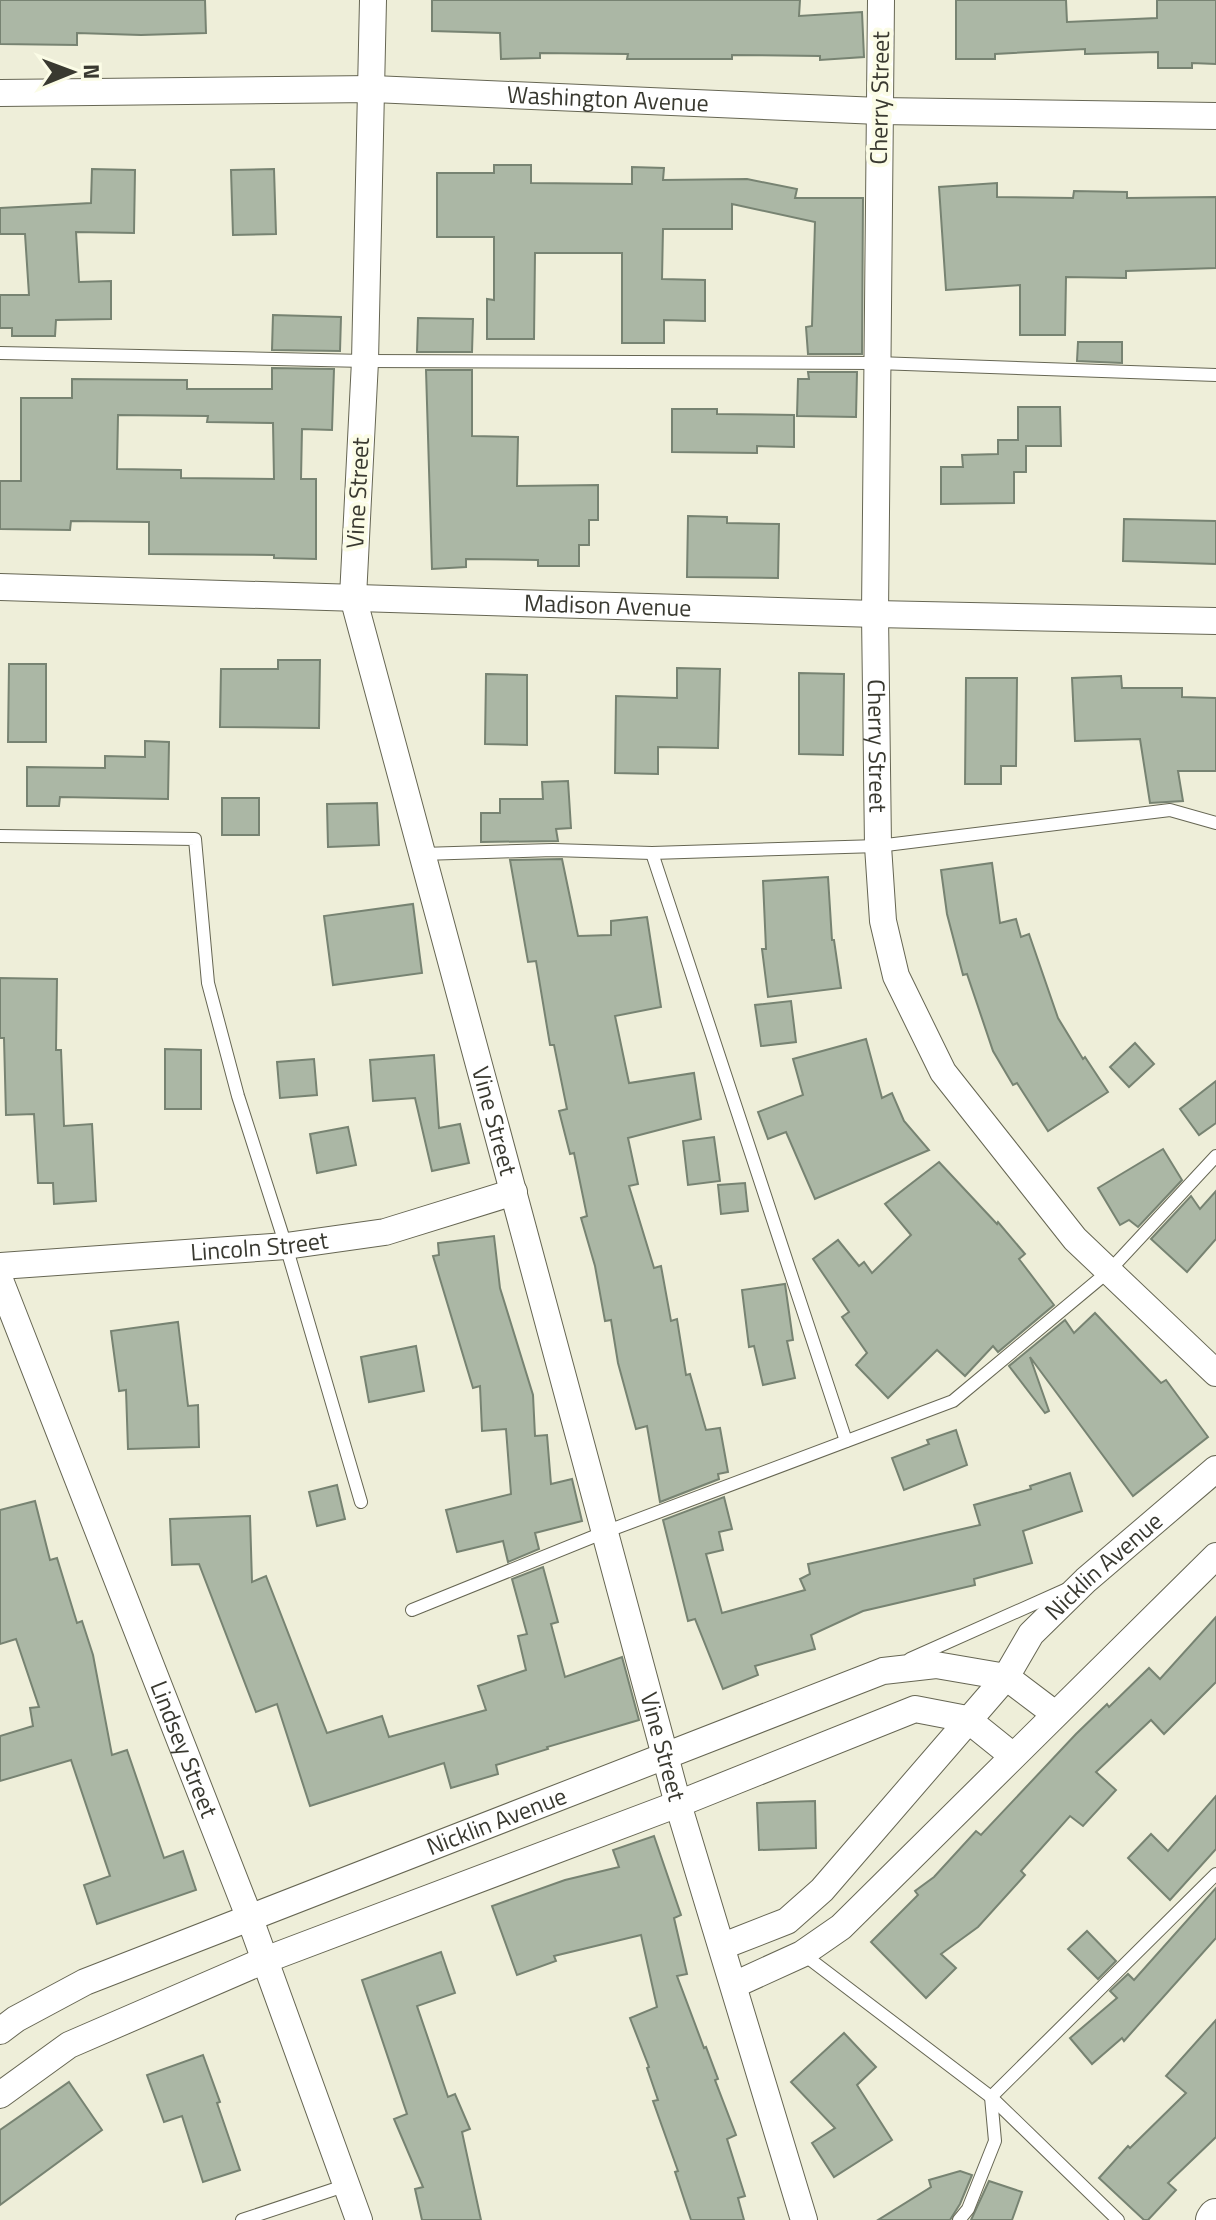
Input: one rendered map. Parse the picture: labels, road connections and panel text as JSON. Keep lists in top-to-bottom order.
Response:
{
  "streets": {
    "street": [
      "Cherry Street",
      "Washington Avenue",
      "Vine Street",
      "Madison Avenue",
      "Lincoln Street",
      "Nicklin Avenue",
      "Lindsey Street"
    ]
  },
  "crossings": [
    ["Cherry Street", "Washington Avenue"],
    ["Cherry Street", "Madison Avenue"],
    ["Washington Avenue", "Vine Street"],
    ["Vine Street", "Madison Avenue"],
    ["Vine Street", "Lincoln Street"],
    ["Vine Street", "Nicklin Avenue"],
    ["Nicklin Avenue", "Lindsey Street"]
  ],
  "north": "right"
}
